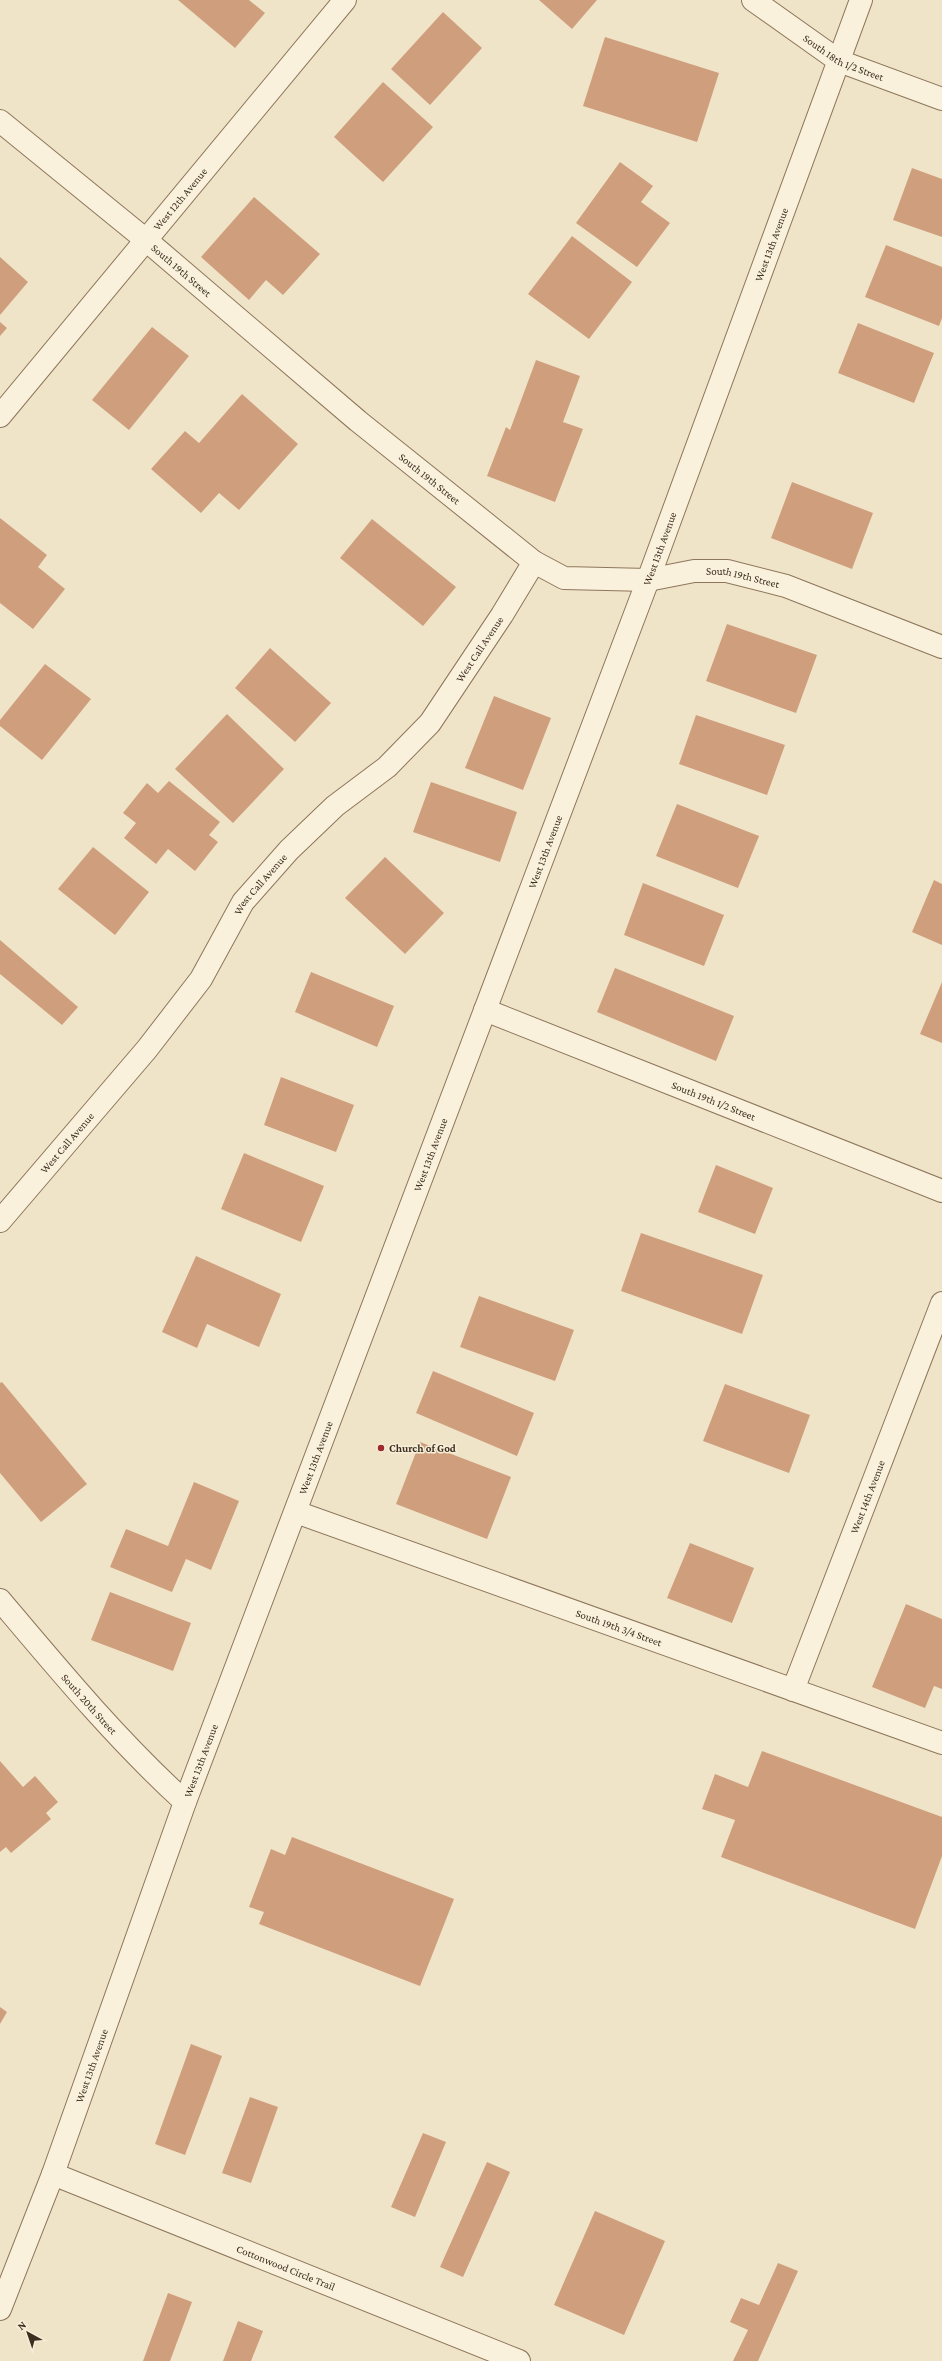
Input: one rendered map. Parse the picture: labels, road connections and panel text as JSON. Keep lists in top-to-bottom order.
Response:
{
  "streets": {
    "street": [
      "South 18th 1/2 Street",
      "West 12th Avenue",
      "West 13th Avenue",
      "South 19th Street",
      "West Call Avenue",
      "South 19th 1/2 Street",
      "West 14th Avenue",
      "South 19th 3/4 Street",
      "South 20th Street",
      "Cottonwood Circle Trail"
    ]
  },
  "crossings": [
    ["South 18th 1/2 Street", "West 13th Avenue"],
    ["West 12th Avenue", "South 19th Street"],
    ["West 13th Avenue", "South 19th Street"],
    ["West 13th Avenue", "South 19th 1/2 Street"],
    ["West 13th Avenue", "South 19th 3/4 Street"],
    ["West 13th Avenue", "South 20th Street"],
    ["West 13th Avenue", "Cottonwood Circle Trail"],
    ["South 19th Street", "West Call Avenue"],
    ["West 14th Avenue", "South 19th 3/4 Street"]
  ],
  "places": ["Church of God"],
  "north": "top left"
}
